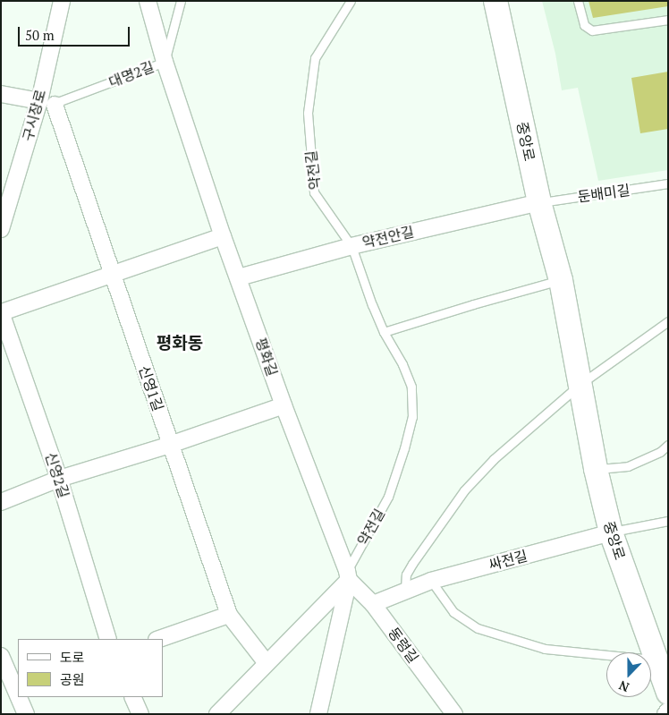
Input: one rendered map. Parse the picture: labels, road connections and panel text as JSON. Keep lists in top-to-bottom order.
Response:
{
  "streets": {
    "main road": ["중앙로"],
    "street": [
      "구시장로",
      "약전안길",
      "평화길",
      "신영1길",
      "신영2길",
      "싸전길",
      "동령길"
    ],
    "lane": ["대명2길", "약전길", "둔배미길"]
  },
  "crossings": [
    ["대명2길", "평화길"],
    ["대명2길", "신영1길"],
    ["중앙로", "둔배미길"],
    ["중앙로", "약전안길"],
    ["중앙로", "싸전길"],
    ["약전길", "약전안길"],
    ["약전길", "평화길"],
    ["약전길", "동령길"],
    ["둔배미길", "약전안길"],
    ["약전안길", "평화길"],
    ["평화길", "동령길"],
    ["싸전길", "동령길"]
  ],
  "districts": ["평화동"],
  "legend": ["도로", "공원"],
  "scale_bar": "50 m",
  "north": "bottom"
}
